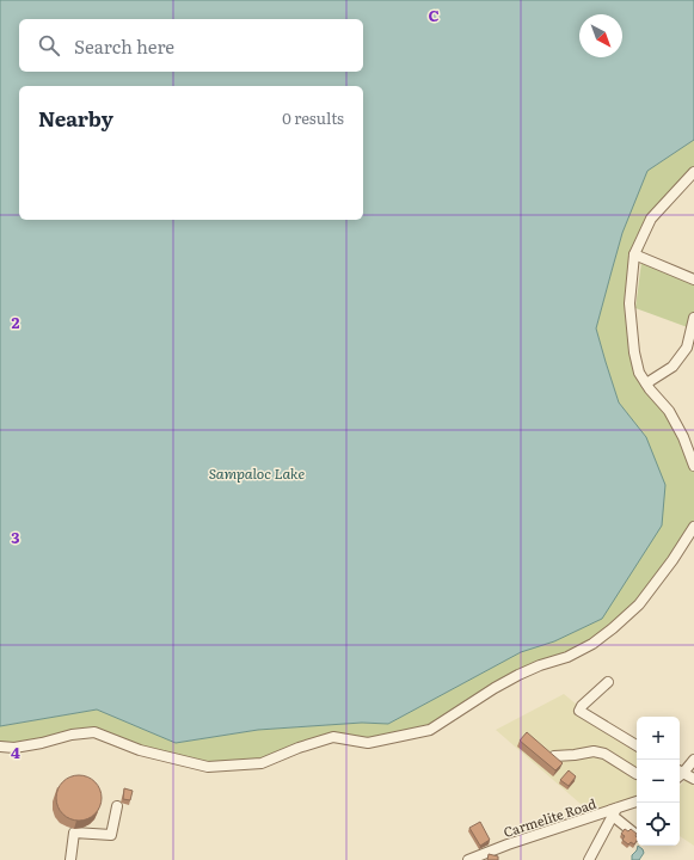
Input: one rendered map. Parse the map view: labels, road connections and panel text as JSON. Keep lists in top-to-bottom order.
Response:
{
  "streets": {
    "street": ["Carmelite Road"]
  },
  "water": ["Sampaloc Lake"],
  "north": "bottom right",
  "page": {
    "search": "Search here",
    "heading": ["Nearby", "0 results"],
    "map_buttons": ["+", "−"]
  },
  "grid": {
    "columns": ["C"],
    "rows": ["2", "3", "4"]
  }
}
